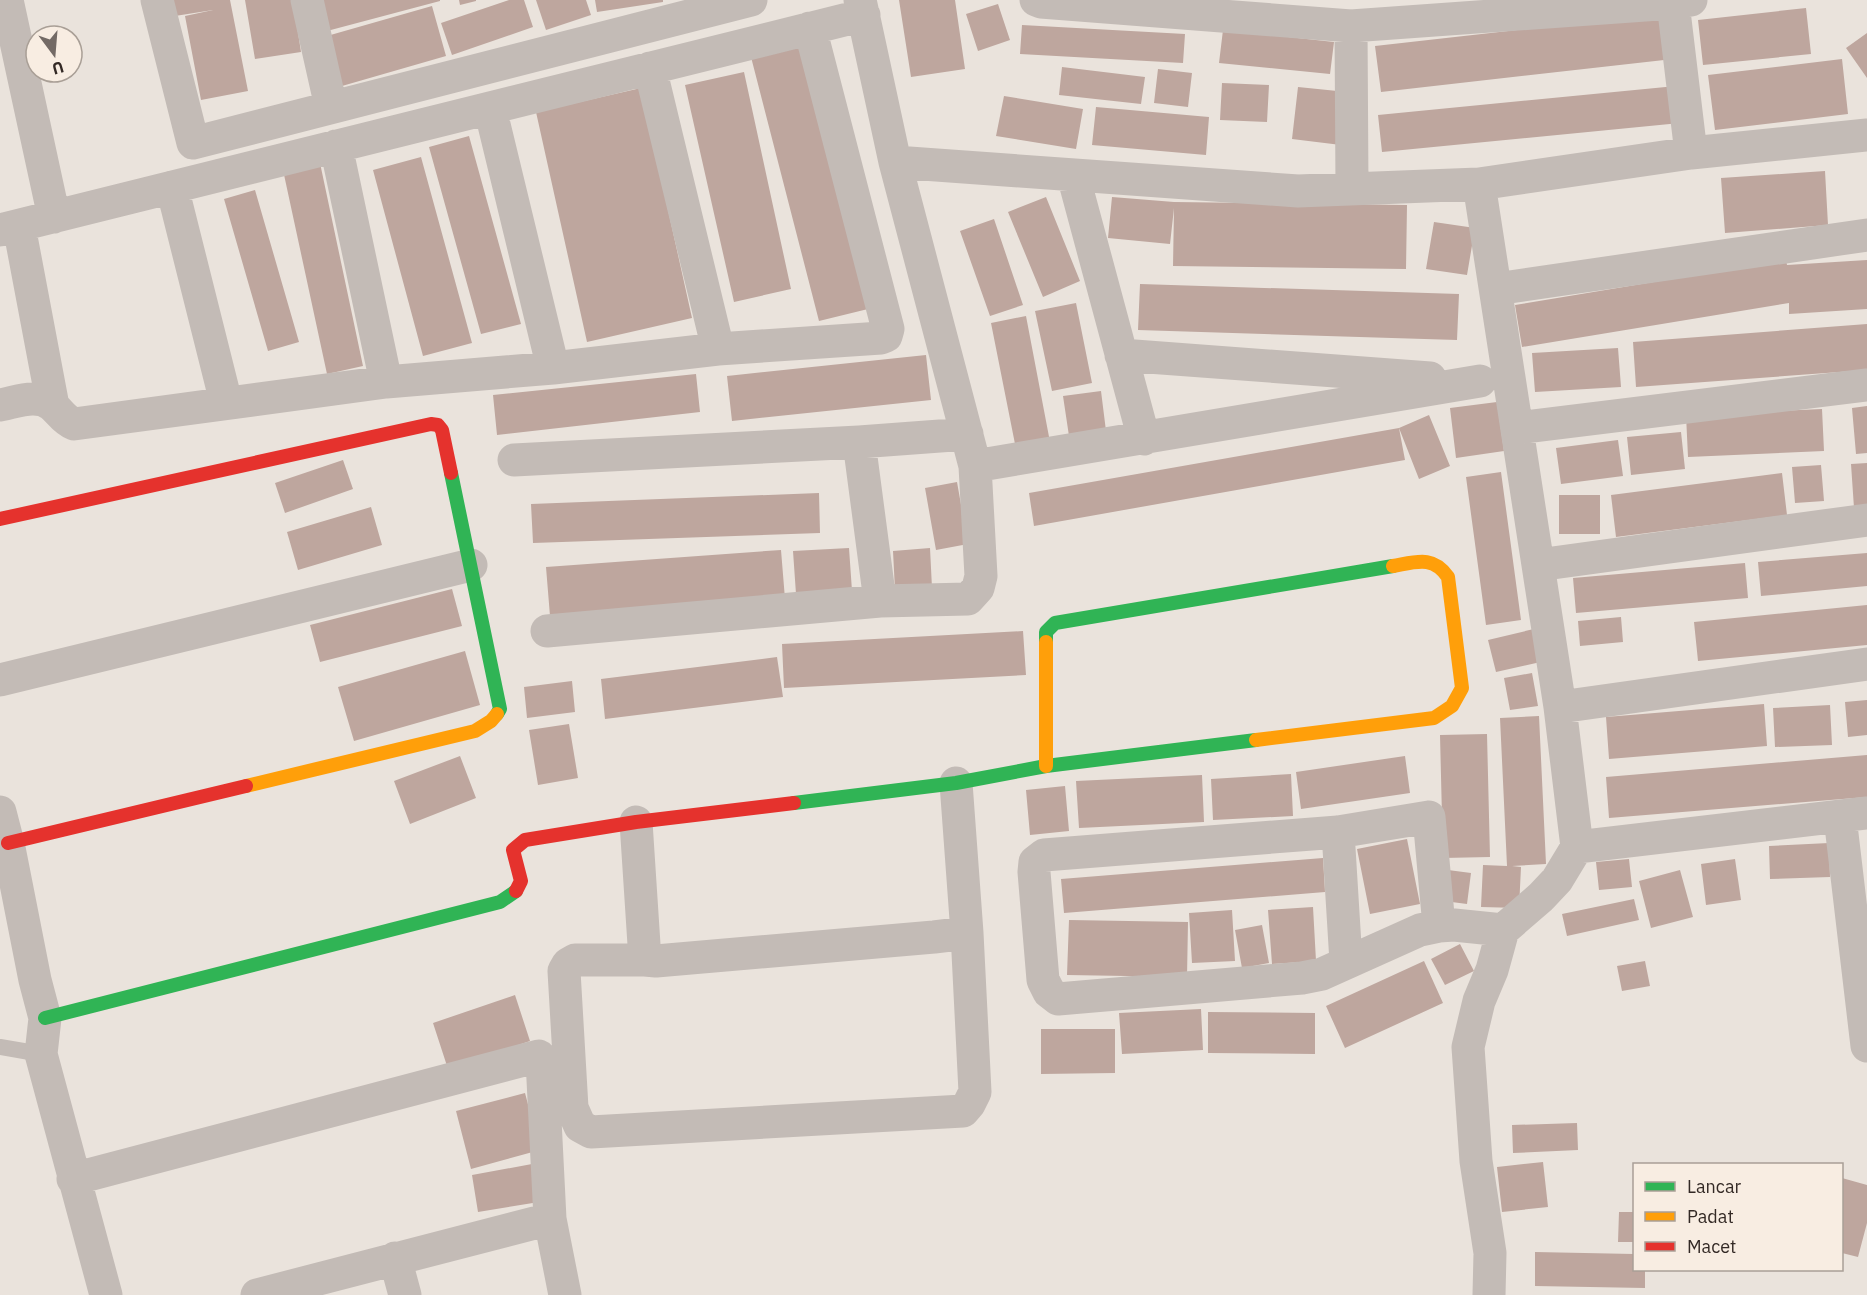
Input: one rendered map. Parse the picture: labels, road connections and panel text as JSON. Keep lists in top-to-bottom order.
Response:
{
  "legend": ["Lancar", "Padat", "Macet"],
  "north": "bottom"
}
